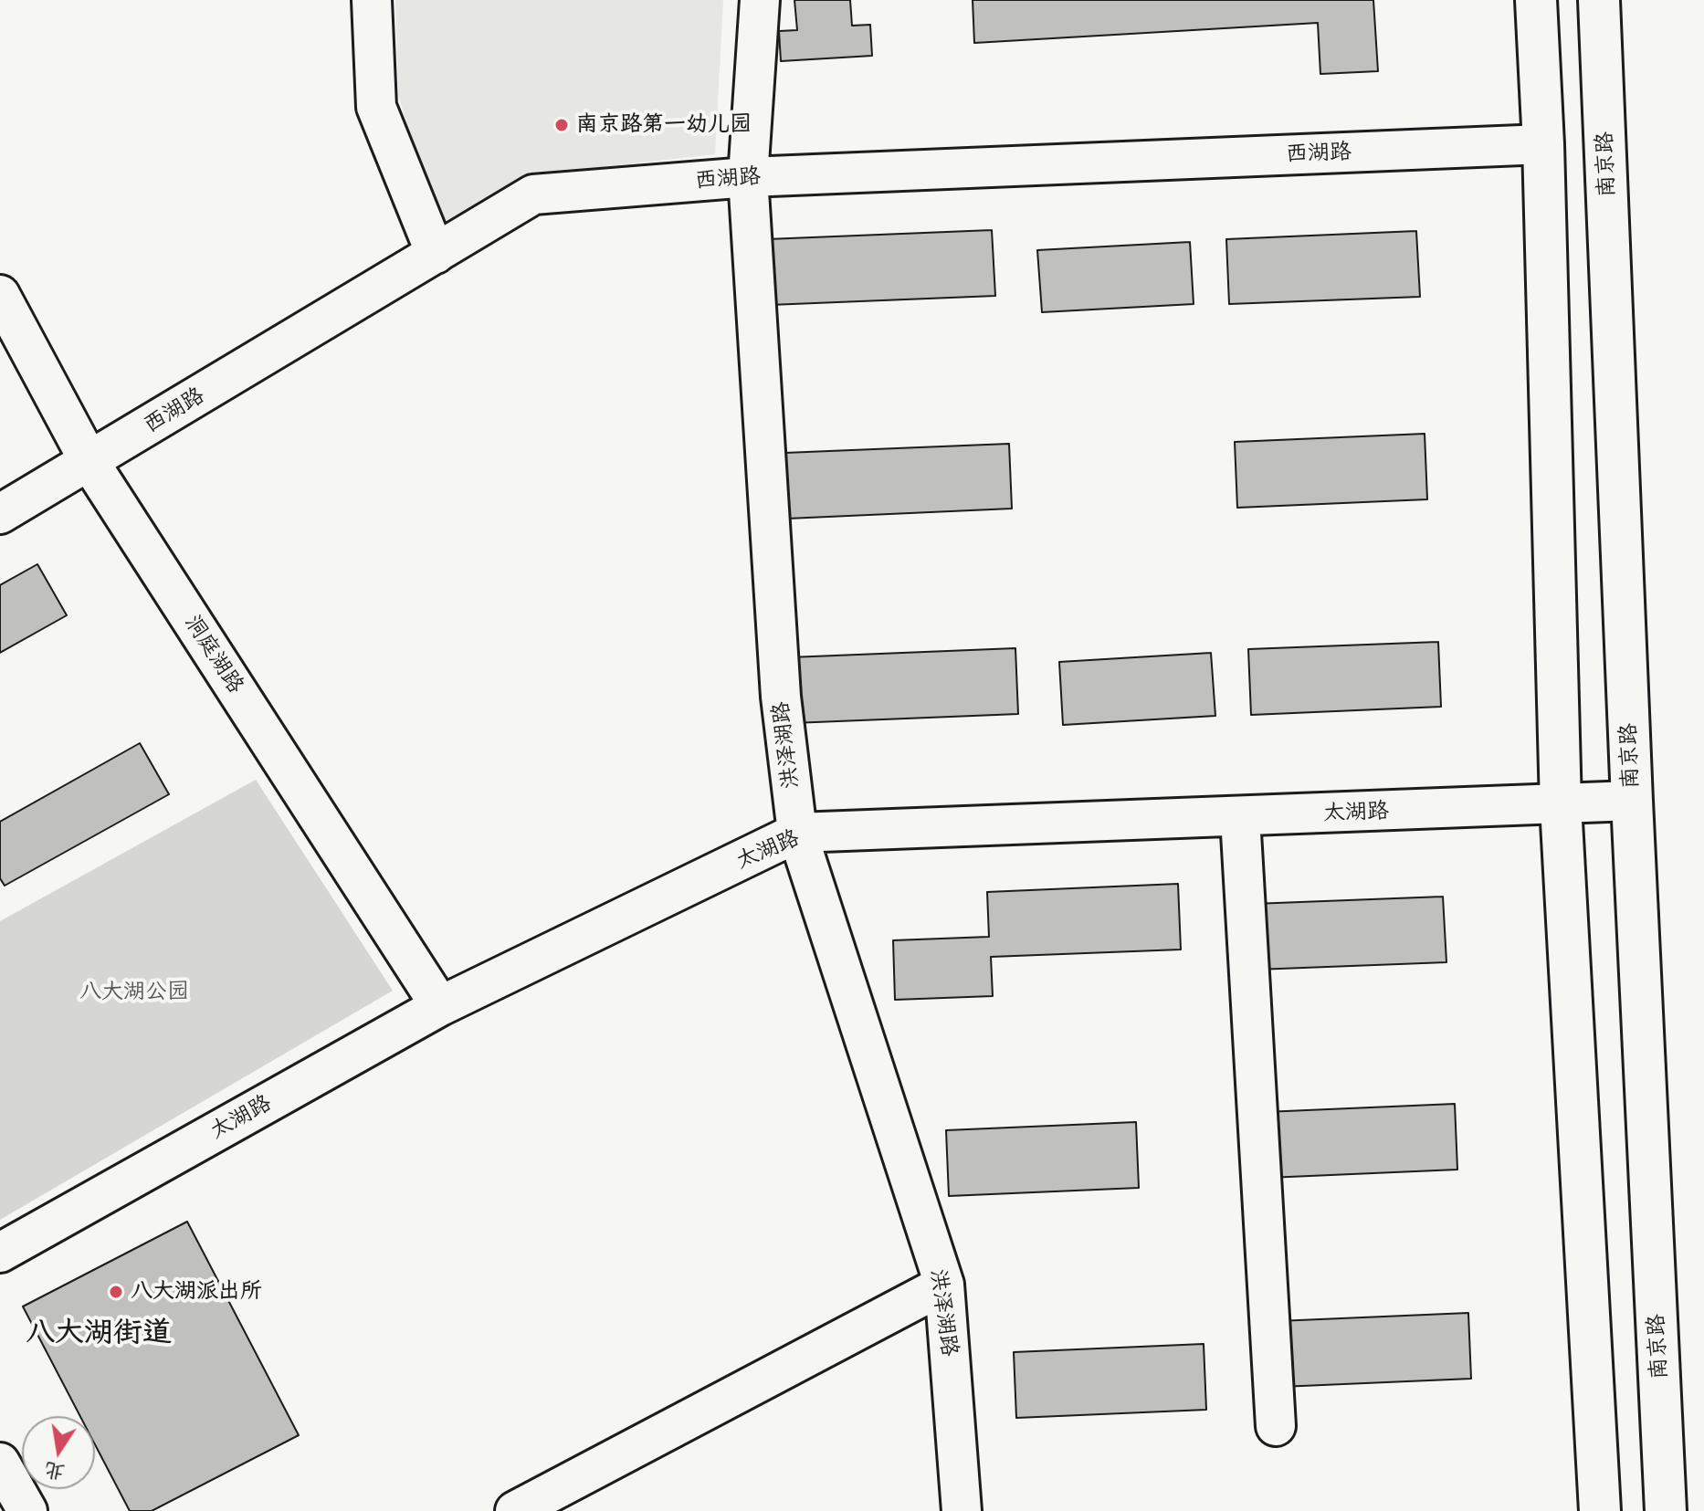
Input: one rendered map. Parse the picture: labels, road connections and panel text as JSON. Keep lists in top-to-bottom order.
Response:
{
  "streets": {
    "main road": ["南京路"],
    "street": [
      "西湖路",
      "洞庭湖路",
      "洪泽湖路",
      "太湖路"
    ]
  },
  "crossings": [
    ["西湖路", "洞庭湖路"],
    ["西湖路", "洪泽湖路"],
    ["南京路", "太湖路"],
    ["洞庭湖路", "太湖路"],
    ["洪泽湖路", "太湖路"]
  ],
  "districts": ["八大湖街道"],
  "parks": ["八大湖公园"],
  "places": ["南京路第一幼儿园", "八大湖派出所"],
  "north": "bottom"
}
